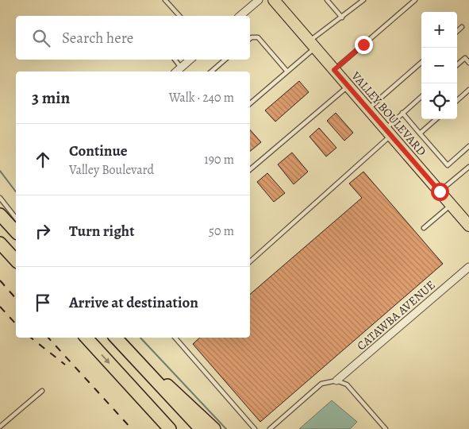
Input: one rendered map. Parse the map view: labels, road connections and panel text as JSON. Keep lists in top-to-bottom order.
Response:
{
  "streets": {
    "main road": ["VALLEY BOULEVARD"],
    "street": ["CATAWBA AVENUE"]
  },
  "page": {
    "map_buttons": ["+", "−"],
    "search": "Search here",
    "heading": ["3 min", "Walk · 240 m"],
    "list": [
      ["Continue", "Valley Boulevard", "190 m"],
      ["Turn right", "50 m"],
      "Arrive at destination"
    ]
  }
}
